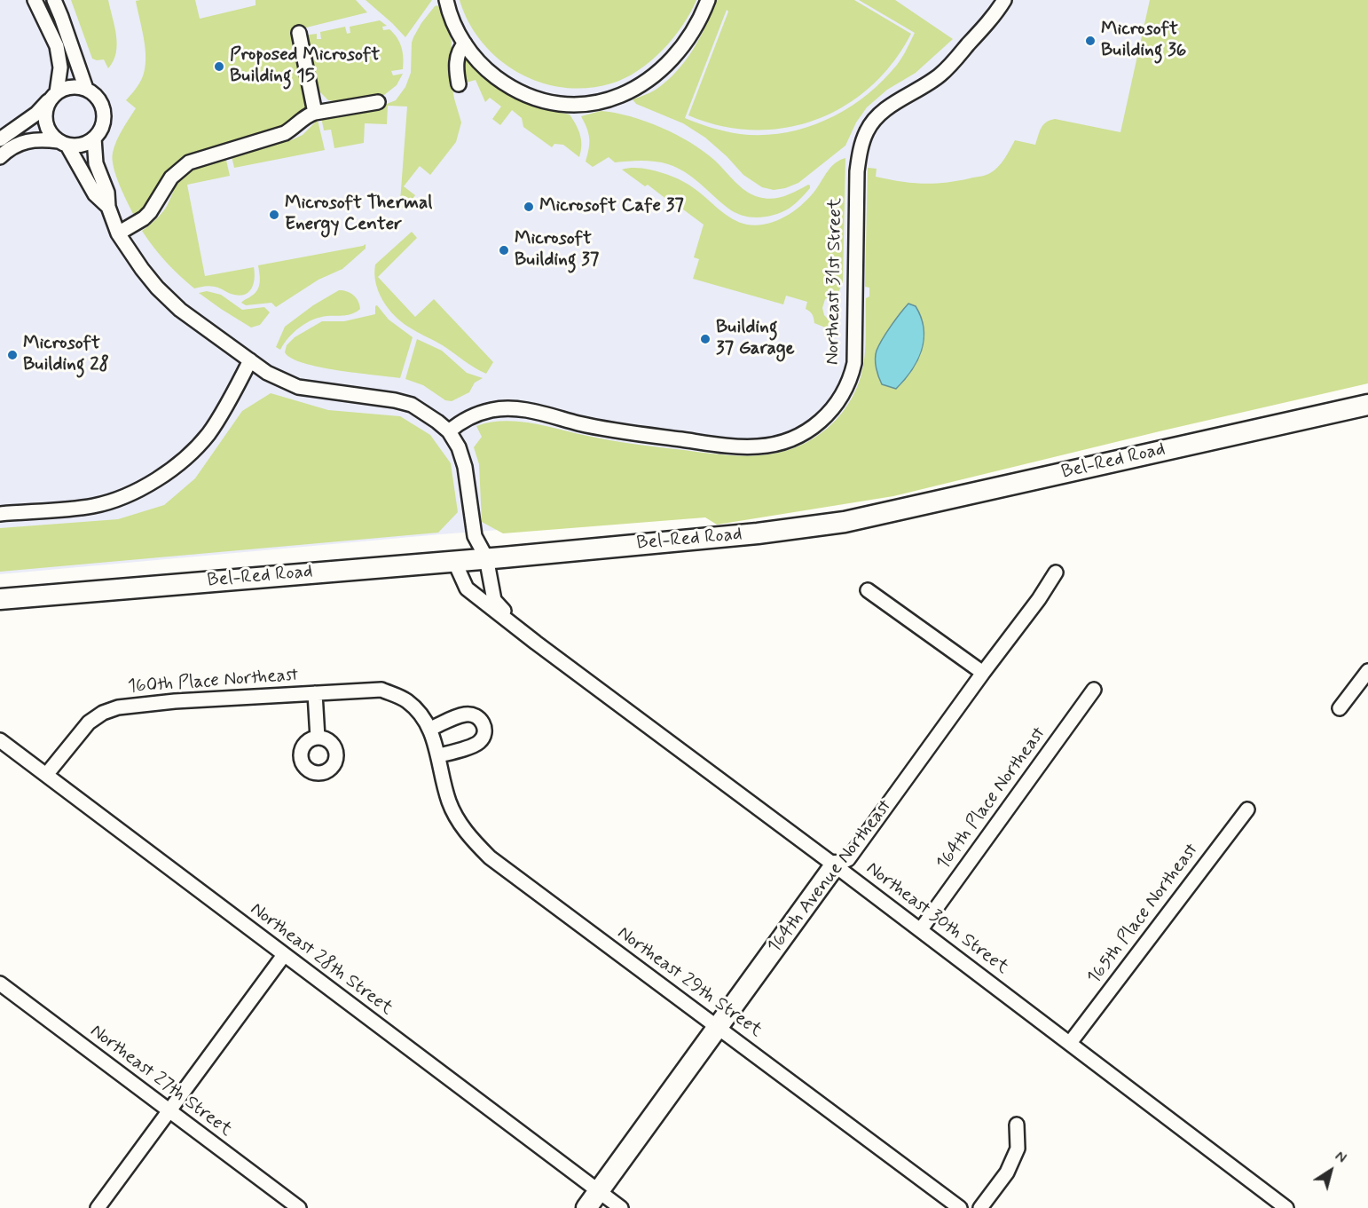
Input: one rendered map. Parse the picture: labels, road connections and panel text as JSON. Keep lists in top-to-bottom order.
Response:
{
  "streets": {
    "main road": ["Bel-Red Road", "164th Avenue Northeast"],
    "street": [
      "Northeast 31st Street",
      "160th Place Northeast",
      "164th Place Northeast",
      "165th Place Northeast",
      "Northeast 30th Street",
      "Northeast 28th Street",
      "Northeast 29th Street",
      "Northeast 27th Street"
    ]
  },
  "crossings": [
    ["Northeast 31st Street", "Northeast 30th Street"],
    ["Bel-Red Road", "Northeast 30th Street"],
    ["160th Place Northeast", "Northeast 28th Street"],
    ["160th Place Northeast", "Northeast 29th Street"],
    ["164th Place Northeast", "Northeast 30th Street"],
    ["164th Avenue Northeast", "Northeast 30th Street"],
    ["164th Avenue Northeast", "Northeast 28th Street"],
    ["164th Avenue Northeast", "Northeast 29th Street"],
    ["165th Place Northeast", "Northeast 30th Street"]
  ],
  "places": [
    "Microsoft Building 36",
    "Proposed Microsoft Building 15",
    "Microsoft Cafe 37",
    "Microsoft Thermal Energy Center",
    "Microsoft Building 37",
    "Building 37 Garage",
    "Microsoft Building 28"
  ],
  "north": "top right"
}
